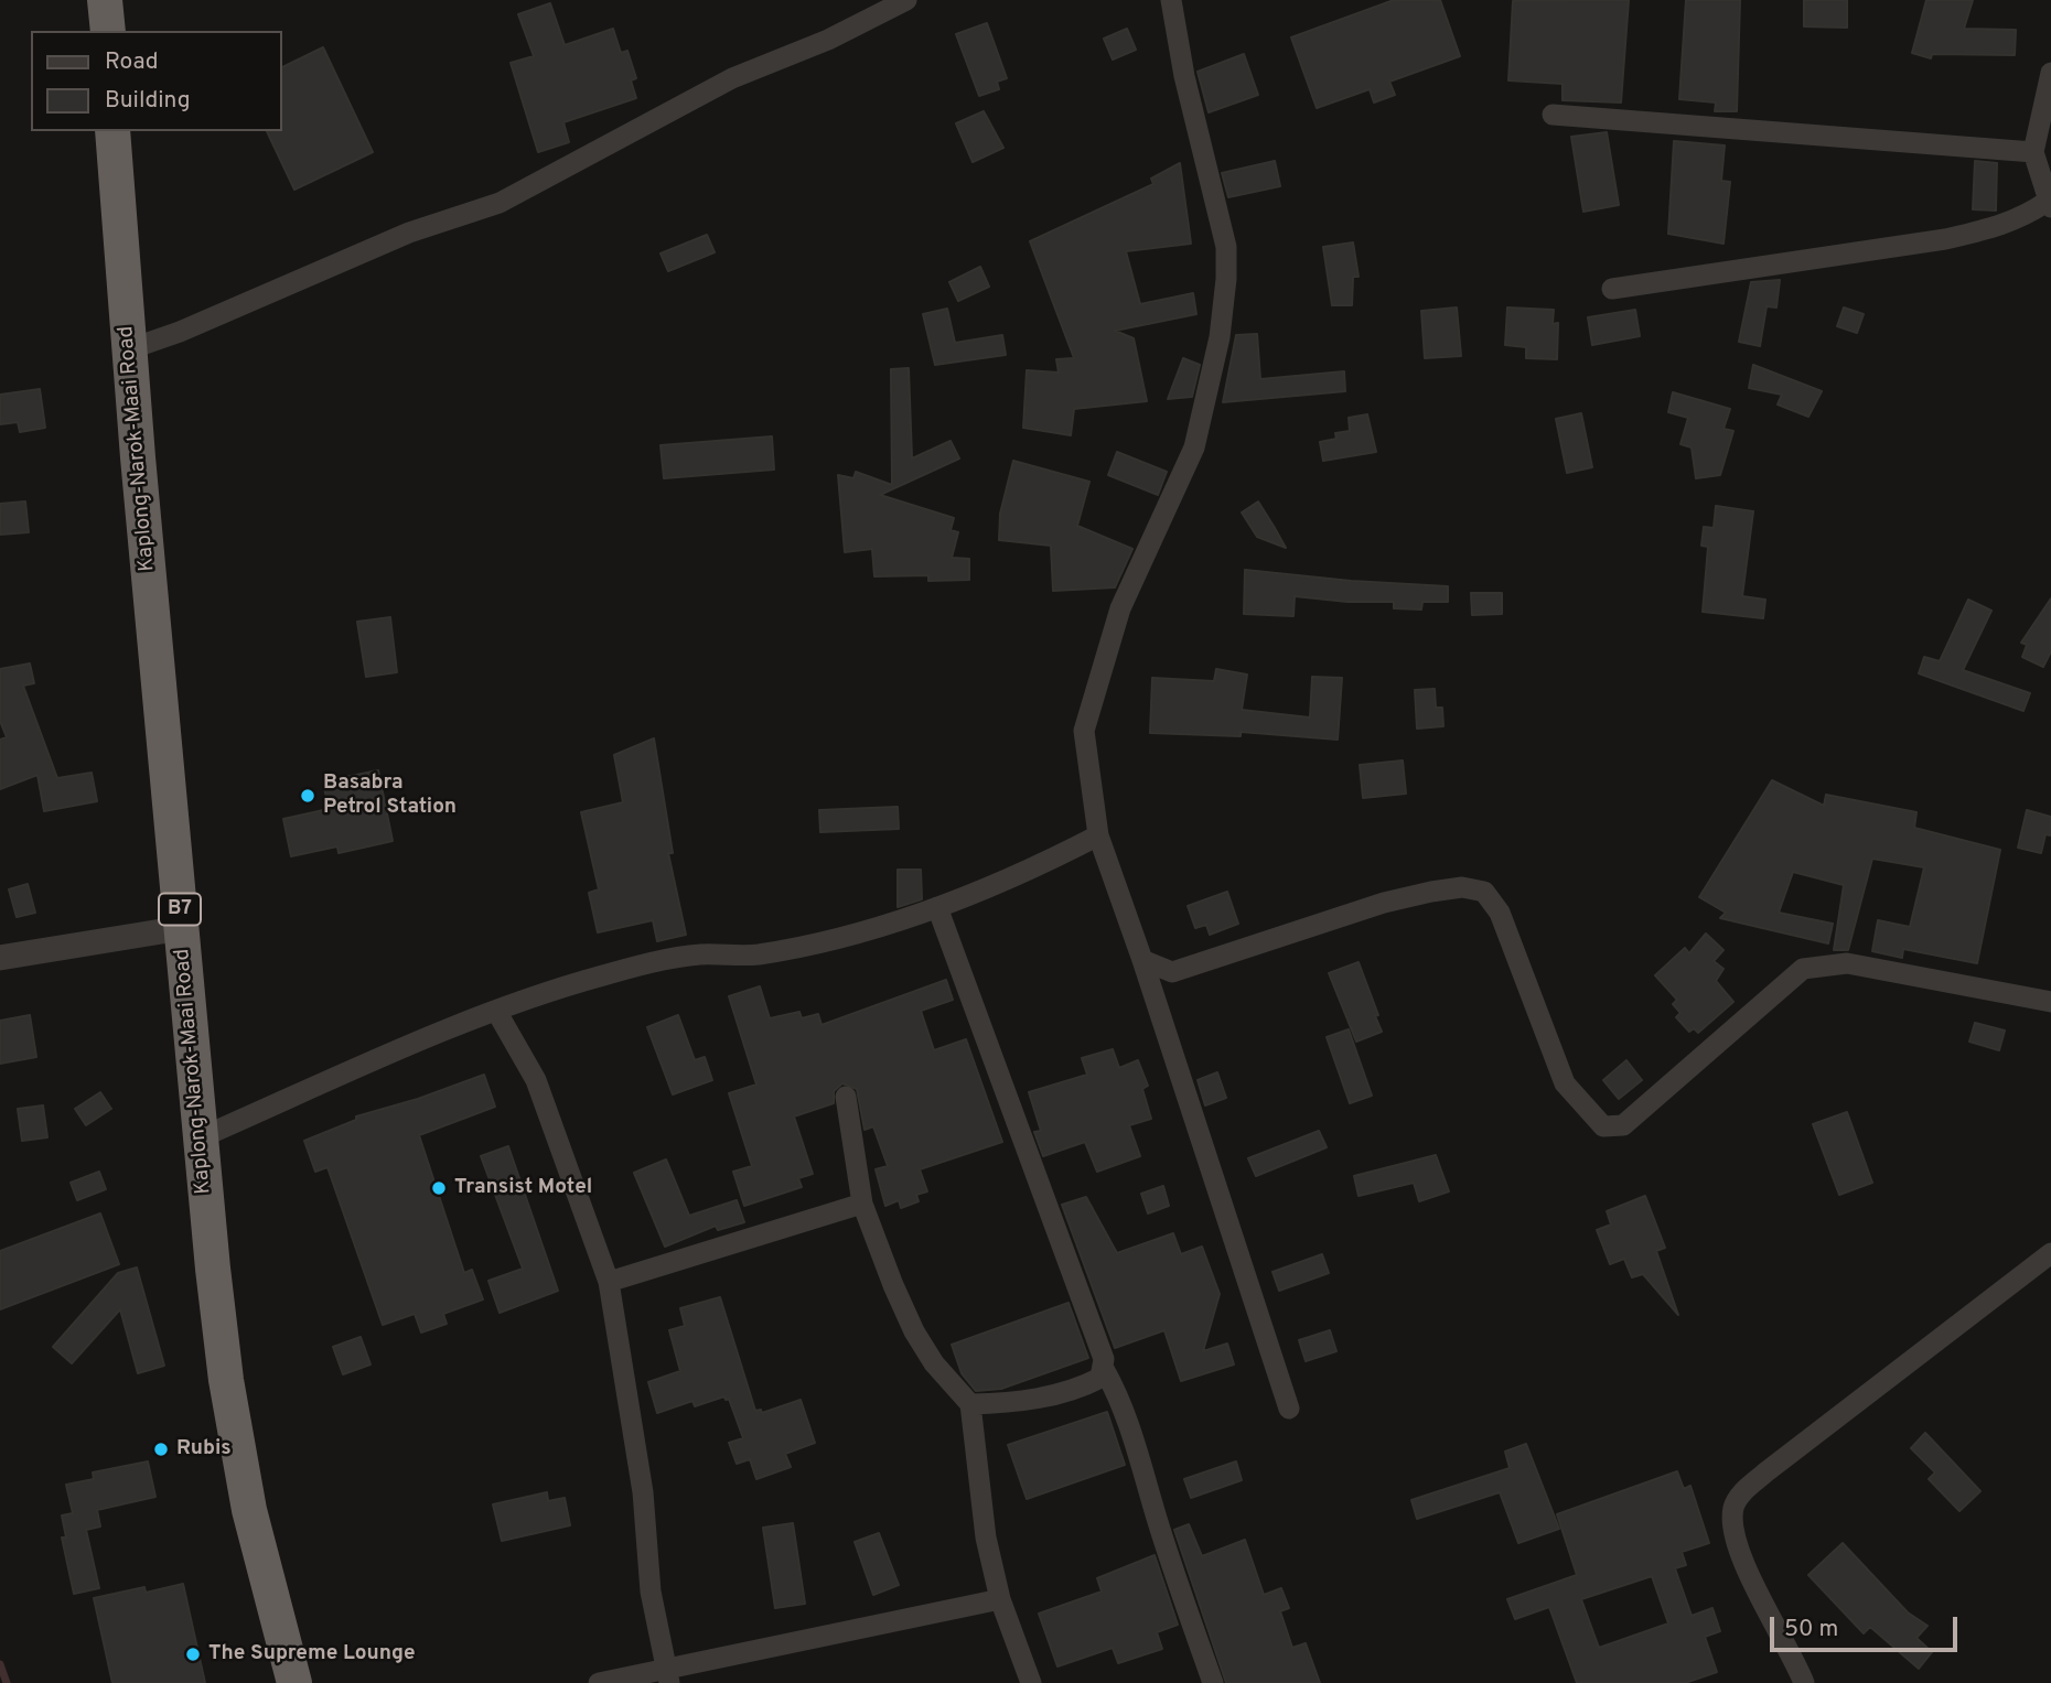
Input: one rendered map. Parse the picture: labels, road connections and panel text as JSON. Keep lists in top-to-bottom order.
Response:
{
  "streets": {
    "highway": ["Kaplong-Narok-Maai Road", "B7"]
  },
  "places": [
    "Basabra Petrol Station",
    "Transist Motel",
    "Rubis",
    "The Supreme Lounge"
  ],
  "legend": ["Road", "Building"],
  "scale_bar": "50 m"
}
